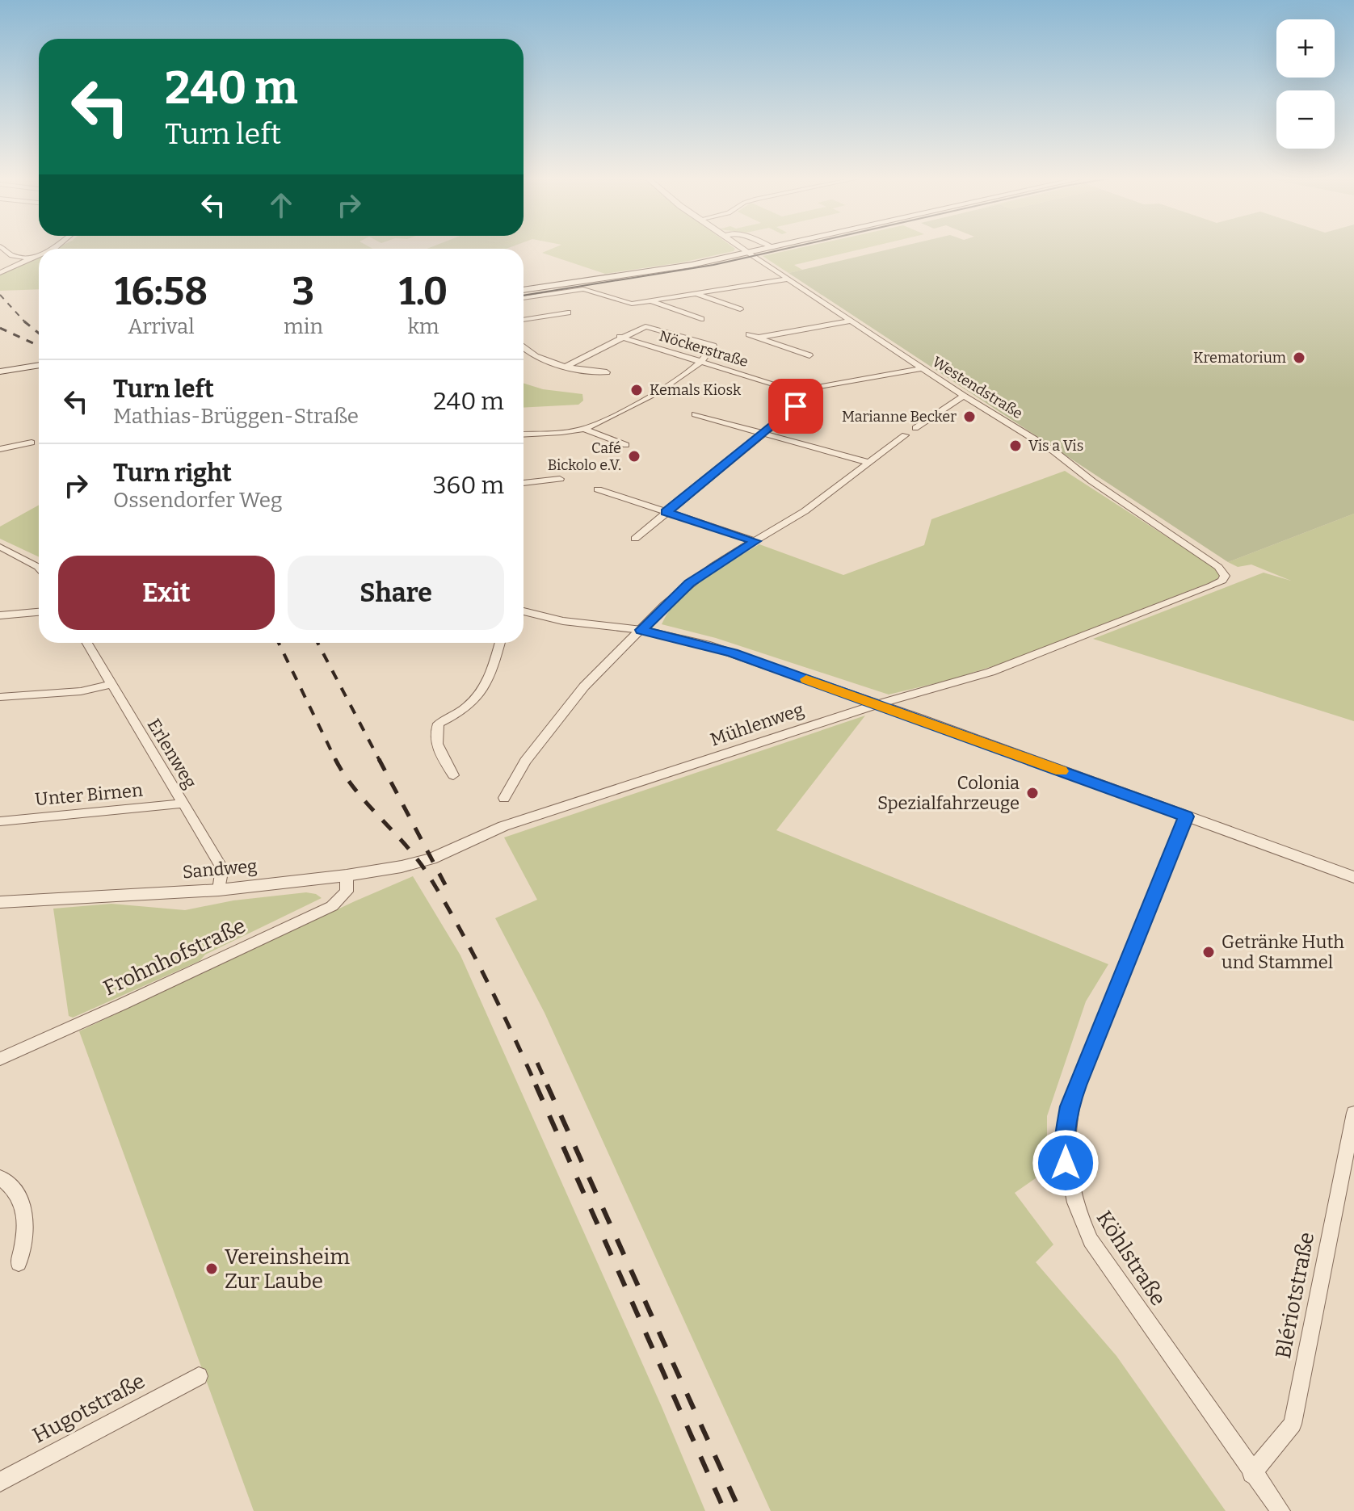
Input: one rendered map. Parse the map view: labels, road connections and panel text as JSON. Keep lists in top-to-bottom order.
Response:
{
  "streets": {
    "street": [
      "Nöckerstraße",
      "Westendstraße",
      "Mühlenweg",
      "Erlenweg",
      "Unter Birnen",
      "Sandweg",
      "Frohnhofstraße",
      "Köhlstraße",
      "Blériotstraße",
      "Hugotstraße"
    ]
  },
  "crossings": [
    ["Westendstraße", "Mühlenweg"],
    ["Mühlenweg", "Sandweg"],
    ["Erlenweg", "Unter Birnen"],
    ["Erlenweg", "Sandweg"],
    ["Sandweg", "Frohnhofstraße"],
    ["Köhlstraße", "Blériotstraße"]
  ],
  "places": [
    "Krematorium",
    "Kemals Kiosk",
    "Marianne Becker",
    "Vis a Vis",
    "Café Bickolo e.V.",
    "Colonia Spezialfahrzeuge",
    "Getränke Huth und Stammel",
    "Vereinsheim Zur Laube"
  ],
  "page": {
    "map_buttons": ["+", "−"],
    "turn": ["240 m", "Turn left"],
    "eta": [
      "16:58",
      "Arrival",
      "3",
      "min",
      "1.0",
      "km"
    ],
    "list": [
      {
        "name": "Turn left",
        "note": "Mathias-Brüggen-Straße",
        "value": "240 m"
      },
      {
        "name": "Turn right",
        "note": "Ossendorfer Weg",
        "value": "360 m"
      }
    ],
    "buttons": ["Exit", "Share"]
  }
}
